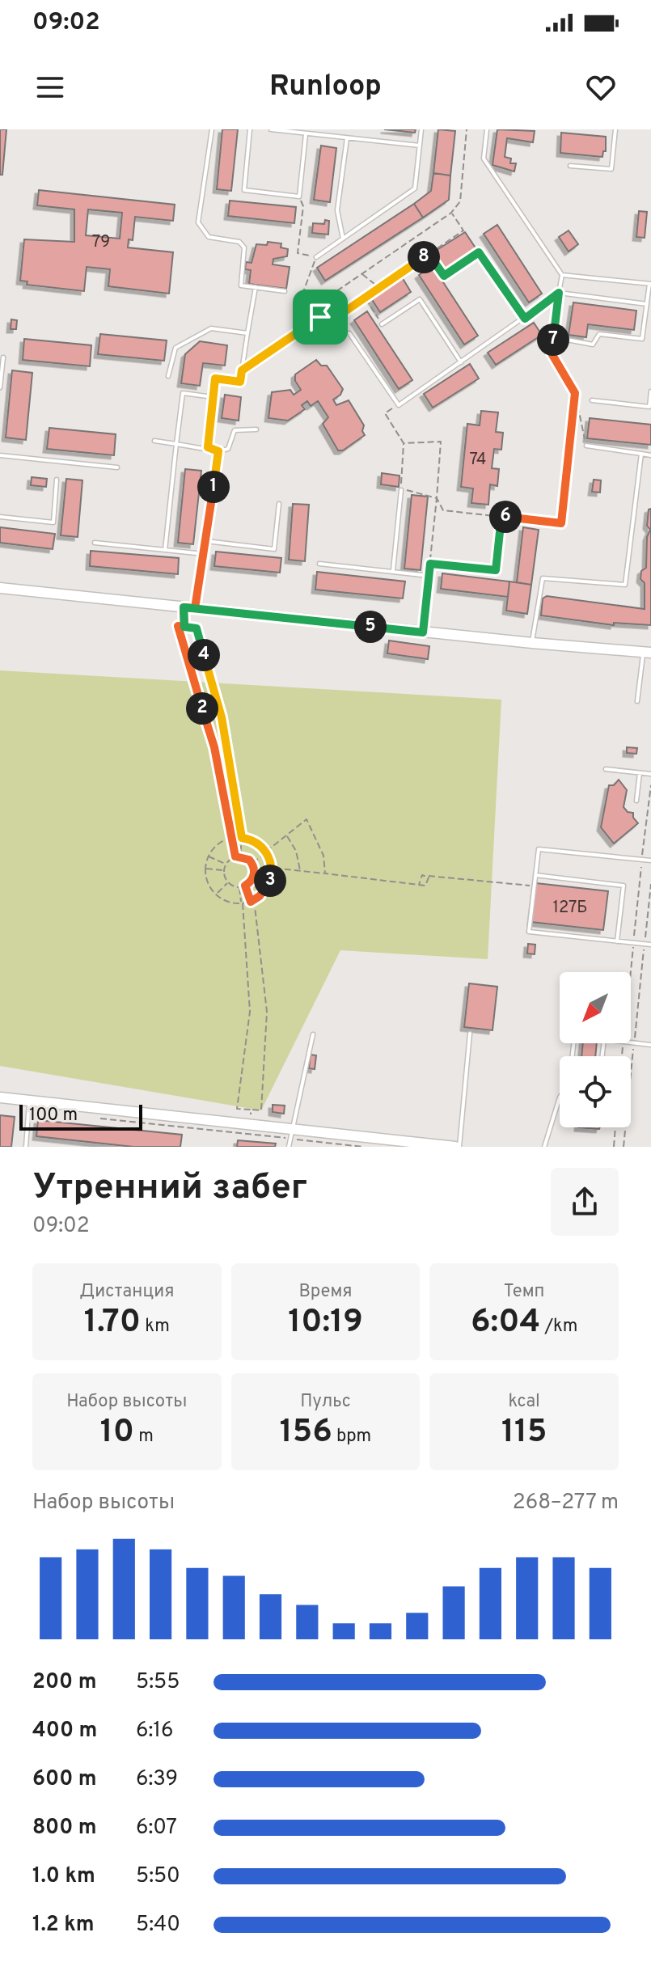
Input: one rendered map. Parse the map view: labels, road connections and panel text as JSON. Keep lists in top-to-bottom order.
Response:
{
  "house_numbers": ["79", "74", "127Б"],
  "scale_bar": "100 m",
  "north": "bottom left",
  "page": {
    "status": "09:02",
    "header": "Runloop",
    "pins": [
      "8",
      "7",
      "1",
      "6",
      "5",
      "4",
      "2",
      "3"
    ],
    "scale": "100 m",
    "heading": ["Утренний забег", "09:02"],
    "stats": [
      ["Дистанция", "1.70 km"],
      ["Время", "10:19"],
      ["Темп", "6:04 /km"],
      ["Набор высоты", "10 m"],
      ["Пульс", "156 bpm"],
      ["kcal", "115"]
    ],
    "chart": ["Набор высоты", "268–277 m"],
    "list": [
      {
        "name": "200 m",
        "note": "5:55"
      },
      {
        "name": "400 m",
        "note": "6:16"
      },
      {
        "name": "600 m",
        "note": "6:39"
      },
      {
        "name": "800 m",
        "note": "6:07"
      },
      {
        "name": "1.0 km",
        "note": "5:50"
      },
      {
        "name": "1.2 km",
        "note": "5:40"
      }
    ]
  }
}
